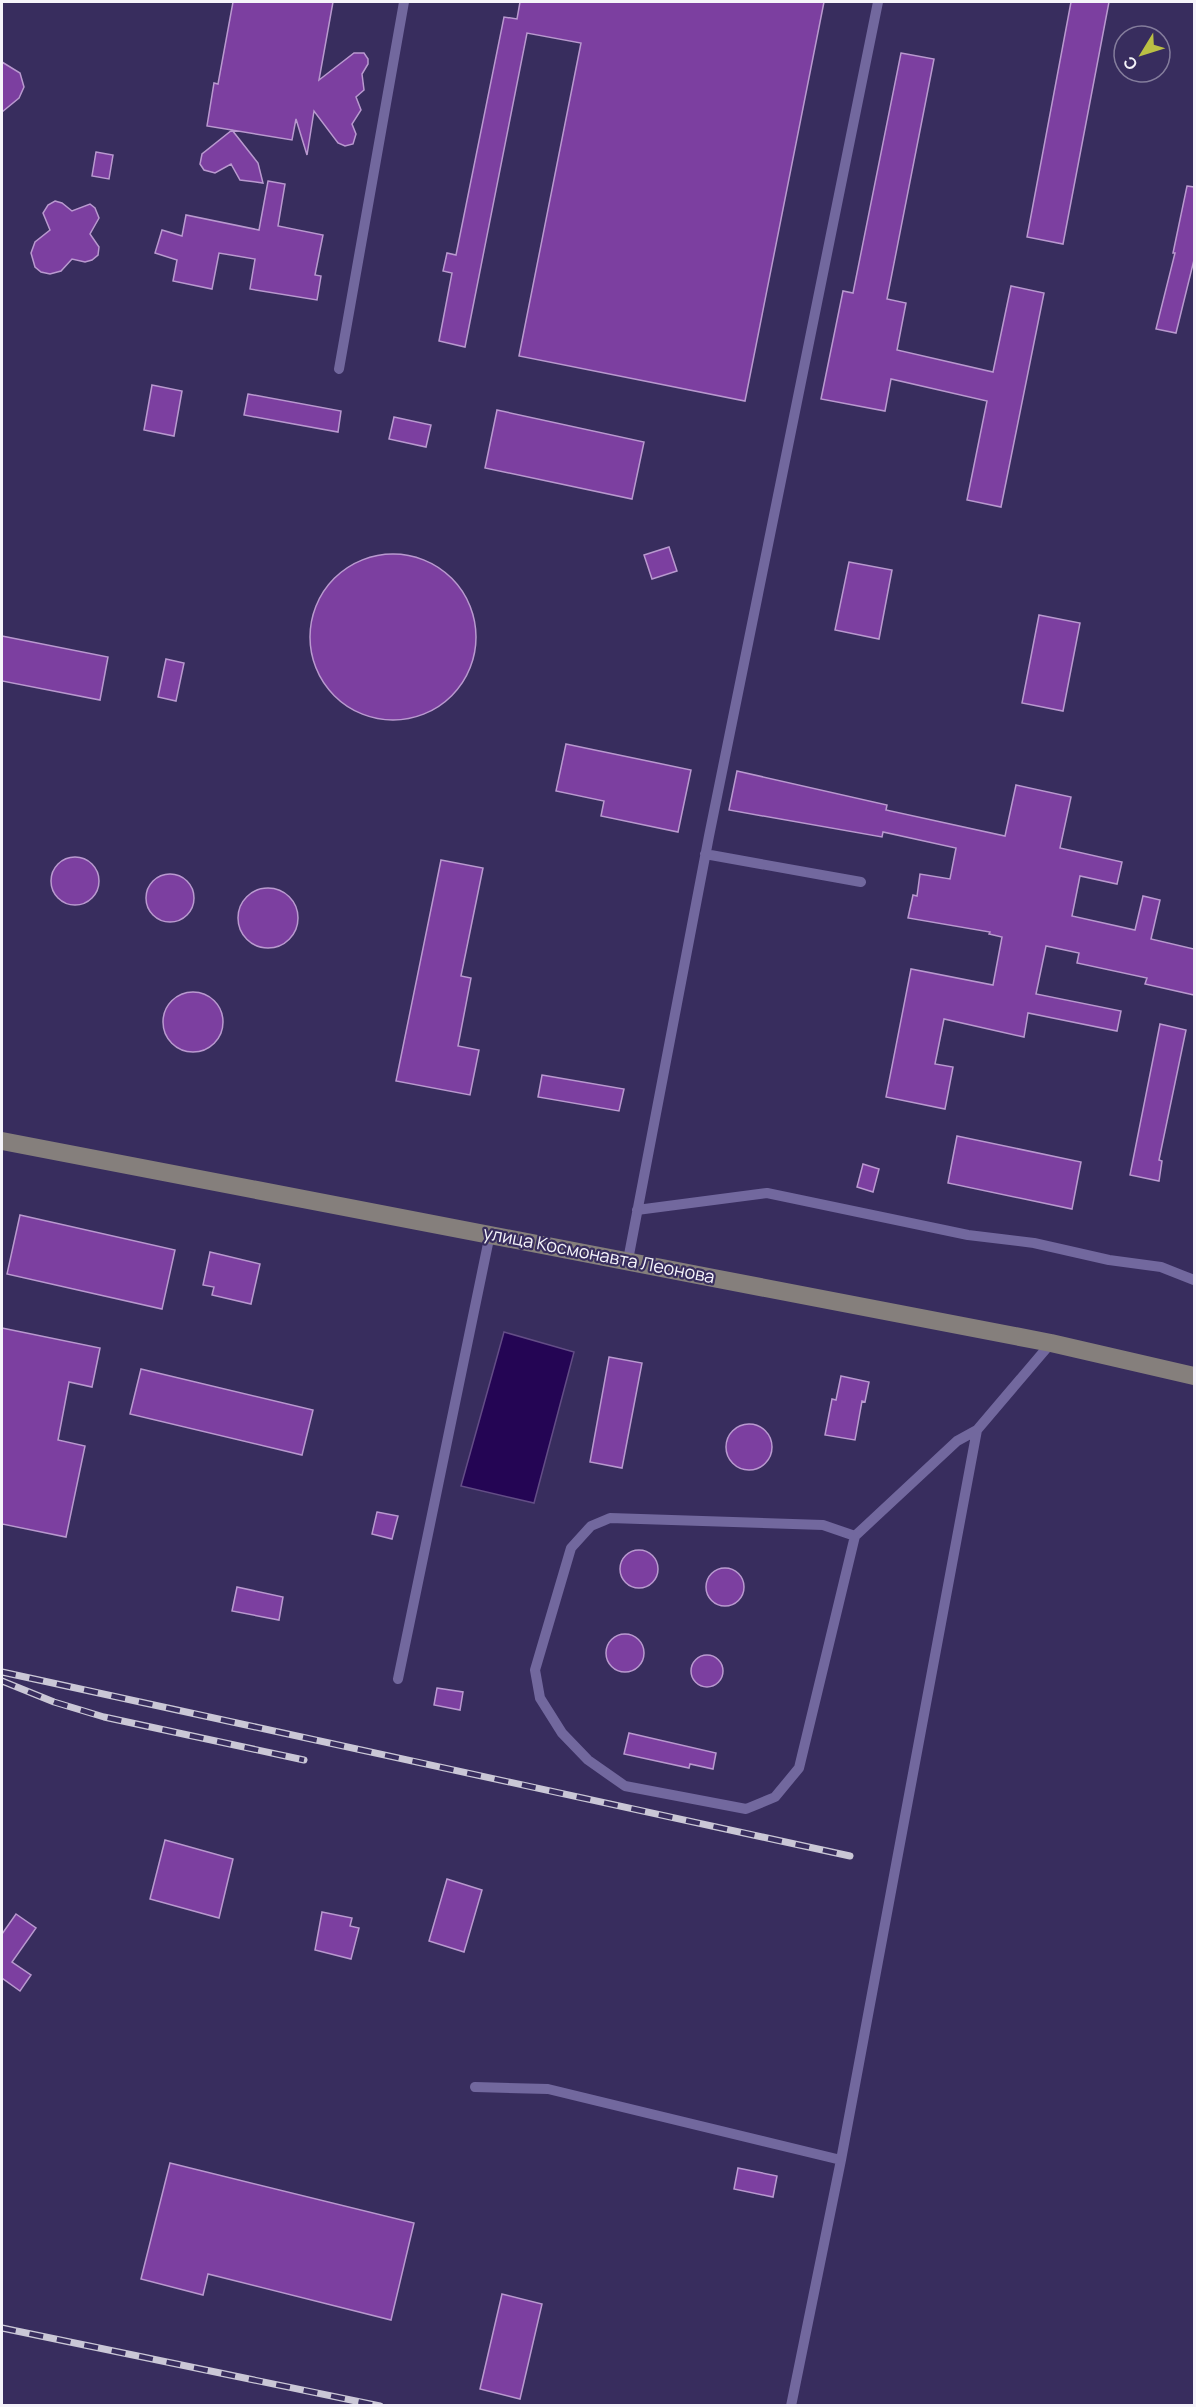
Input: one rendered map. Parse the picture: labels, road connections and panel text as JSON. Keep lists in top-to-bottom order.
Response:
{
  "streets": {
    "street": ["улица Космонавта Леонова"]
  },
  "north": "bottom left"
}
